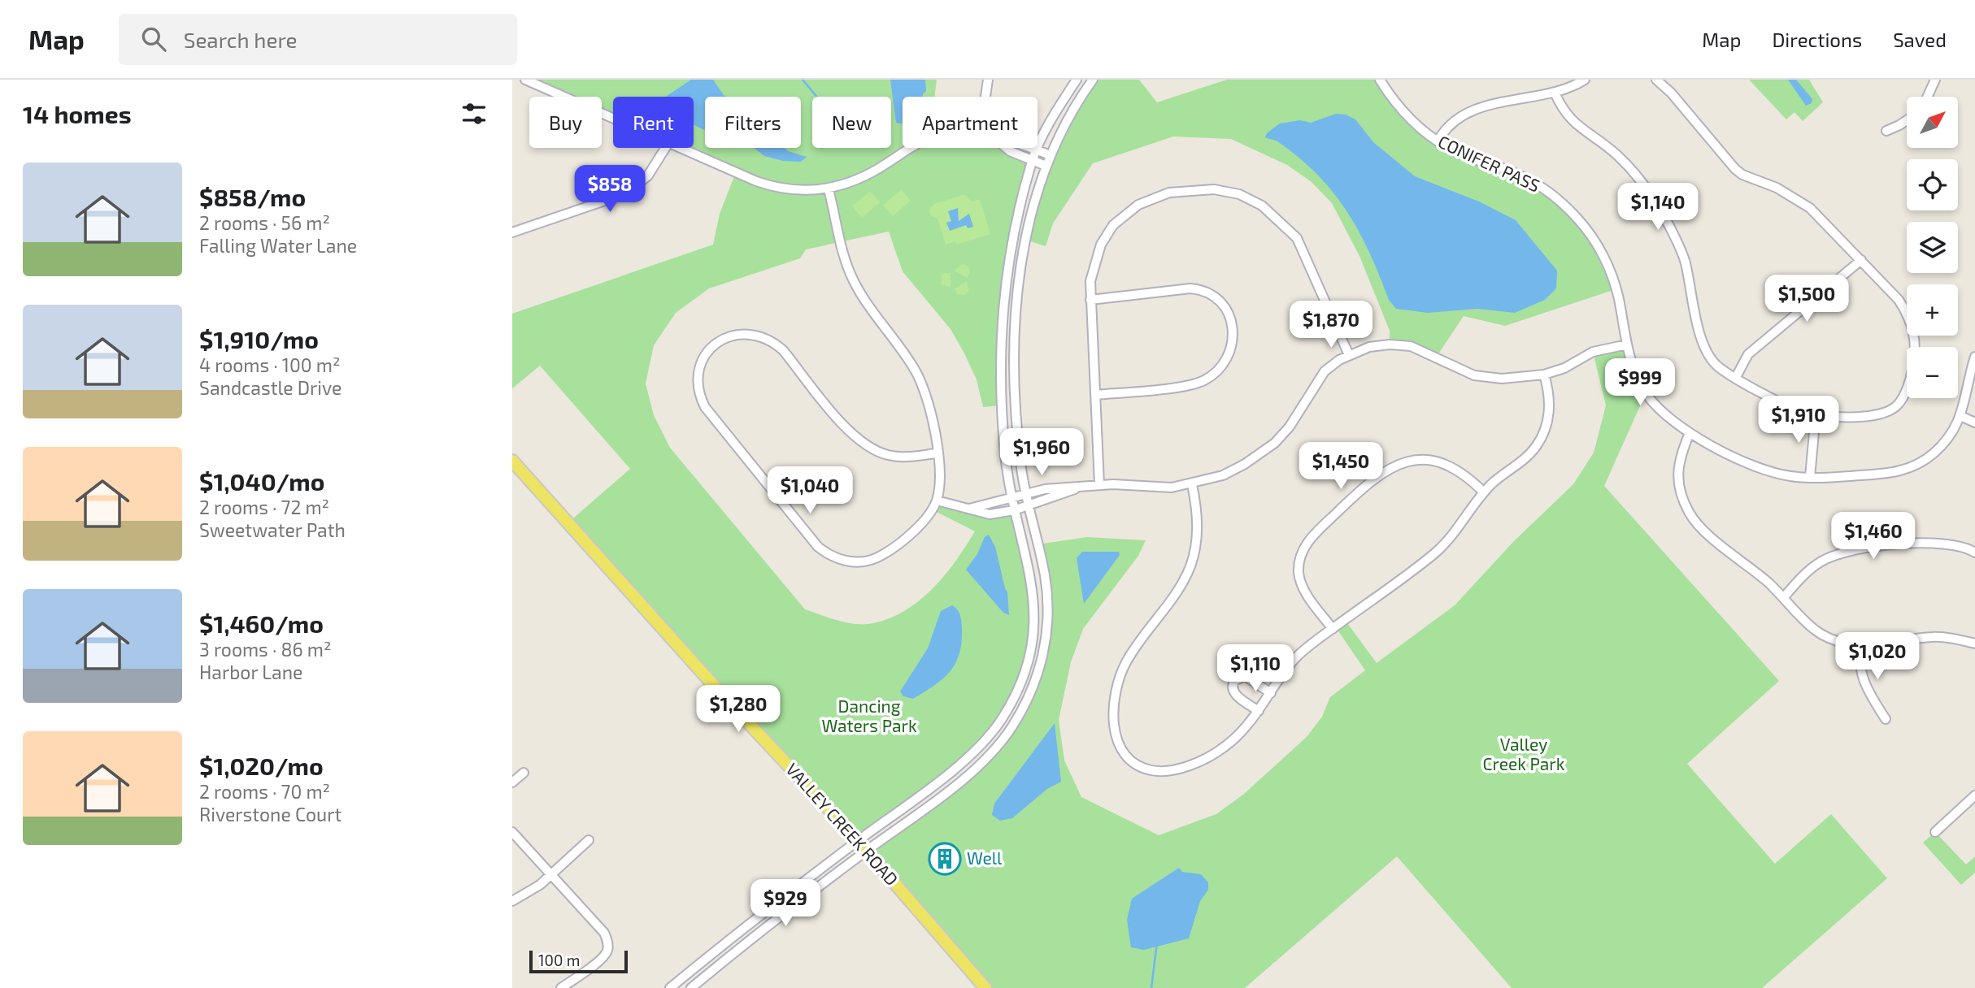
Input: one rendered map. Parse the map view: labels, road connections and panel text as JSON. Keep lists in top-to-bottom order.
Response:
{
  "streets": {
    "main road": ["VALLEY CREEK ROAD"],
    "street": ["CONIFER PASS"]
  },
  "parks": ["Dancing Waters Park", "Valley Creek Park"],
  "places": {
    "building": ["Well"]
  },
  "scale_bar": "100 m",
  "north": "top right",
  "page": {
    "header": "Map",
    "search": "Search here",
    "nav": ["Map", "Directions", "Saved"],
    "heading": "14 homes",
    "map_buttons": ["+", "−"],
    "chip": [
      "Buy",
      "Rent",
      "Filters",
      "New",
      "Apartment"
    ],
    "list": [
      {
        "name": "$858/mo",
        "note": "2 rooms · 56 m² · Falling Water Lane"
      },
      {
        "name": "$1,910/mo",
        "note": "4 rooms · 100 m² · Sandcastle Drive"
      },
      {
        "name": "$1,040/mo",
        "note": "2 rooms · 72 m² · Sweetwater Path"
      },
      {
        "name": "$1,460/mo",
        "note": "3 rooms · 86 m² · Harbor Lane"
      },
      {
        "name": "$1,020/mo",
        "note": "2 rooms · 70 m² · Riverstone Court"
      }
    ],
    "price": [
      "$858",
      "$1,140",
      "$1,500",
      "$1,870",
      "$999",
      "$1,910",
      "$1,960",
      "$1,450",
      "$1,040",
      "$1,460",
      "$1,020",
      "$1,110",
      "$1,280",
      "$929"
    ],
    "scale": "100 m"
  }
}
